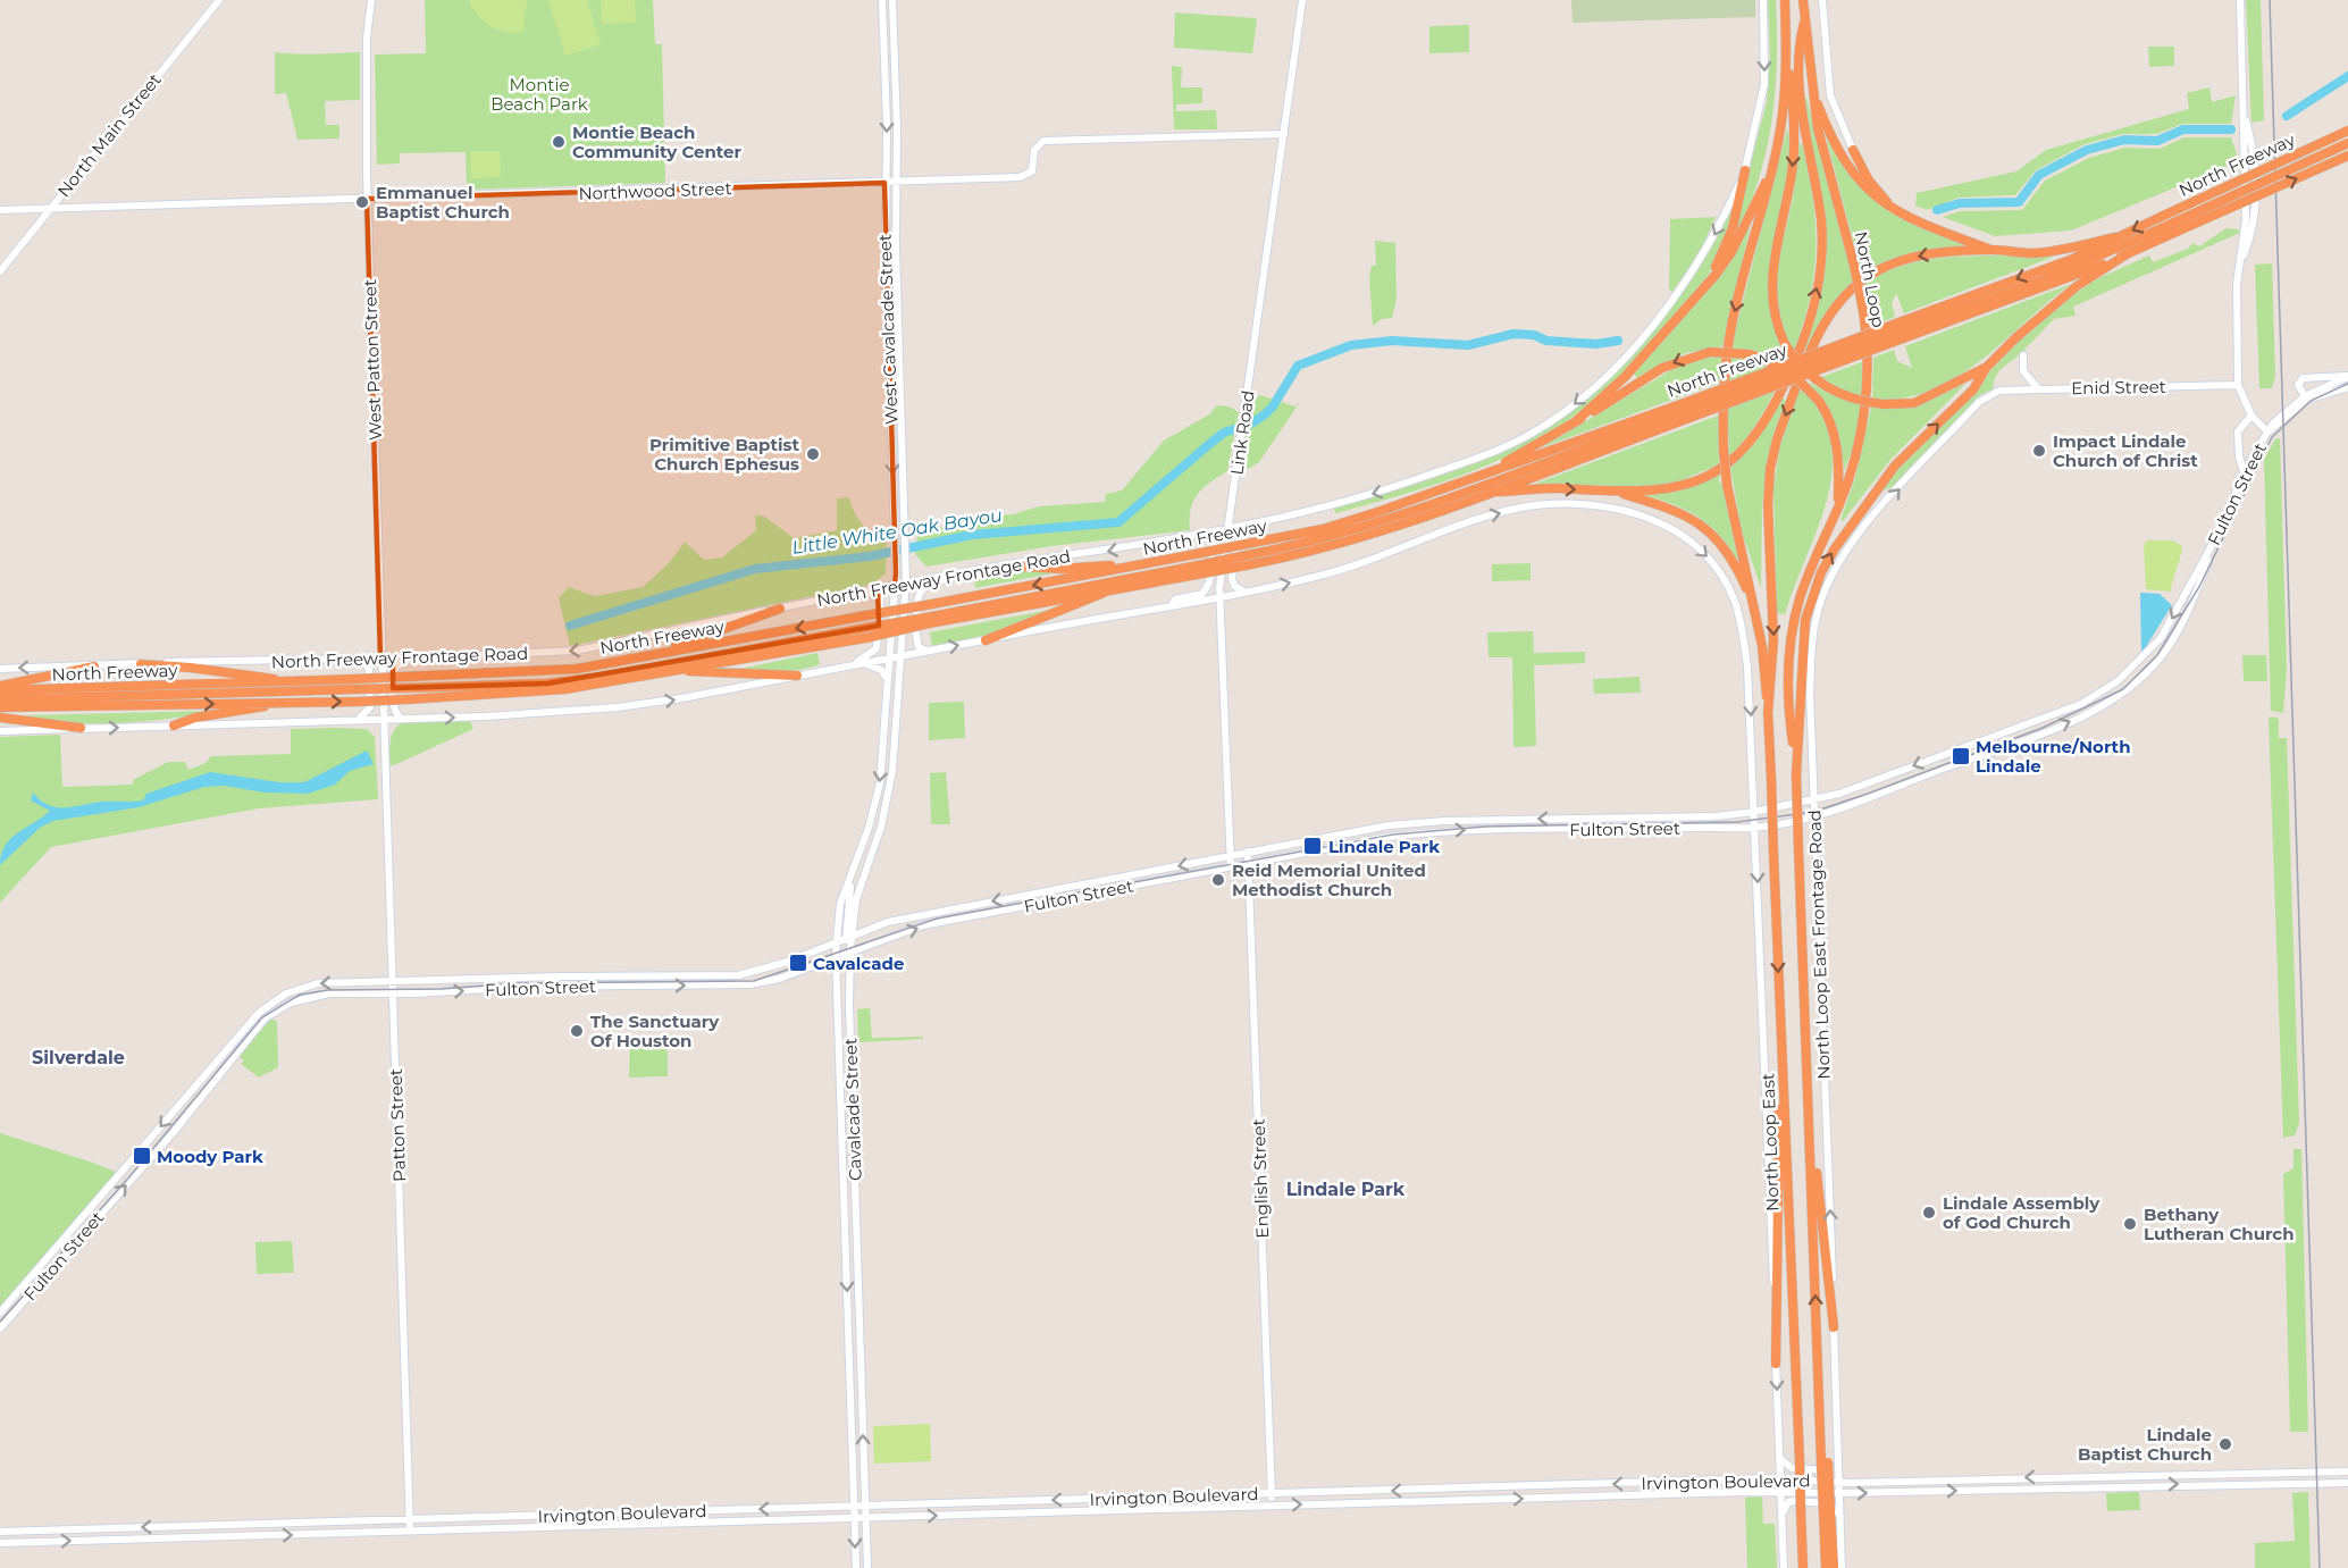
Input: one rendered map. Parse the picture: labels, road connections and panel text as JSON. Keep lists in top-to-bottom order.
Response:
{
  "streets": {
    "highway": ["North Freeway", "North Loop", "North Loop East"],
    "main road": [
      "North Main Street",
      "Northwood Street",
      "West Cavalcade Street",
      "West Patton Street",
      "Enid Street",
      "Link Road",
      "Fulton Street",
      "North Freeway Frontage Road",
      "North Loop East Frontage Road",
      "Cavalcade Street",
      "Patton Street",
      "English Street",
      "Irvington Boulevard"
    ]
  },
  "crossings": [
    ["North Main Street", "Northwood Street"],
    ["Northwood Street", "West Cavalcade Street"],
    ["Northwood Street", "West Patton Street"],
    ["Northwood Street", "Link Road"],
    ["West Cavalcade Street", "North Freeway Frontage Road"],
    ["West Cavalcade Street", "Cavalcade Street"],
    ["West Patton Street", "North Freeway Frontage Road"],
    ["West Patton Street", "Patton Street"],
    ["Enid Street", "North Loop East Frontage Road"],
    ["Link Road", "Fulton Street"],
    ["Link Road", "North Freeway Frontage Road"],
    ["Fulton Street", "North Loop East Frontage Road"],
    ["Fulton Street", "Cavalcade Street"],
    ["Fulton Street", "Patton Street"],
    ["Fulton Street", "English Street"],
    ["North Loop East Frontage Road", "Irvington Boulevard"],
    ["Cavalcade Street", "Irvington Boulevard"],
    ["Patton Street", "Irvington Boulevard"],
    ["English Street", "Irvington Boulevard"]
  ],
  "one_way": ["North Freeway Frontage Road"],
  "districts": ["Silverdale", "Lindale Park"],
  "water": ["Little White Oak Bayou"],
  "parks": ["Montie Beach Park"],
  "places": {
    "other": [
      "Montie Beach Community Center",
      "Emmanuel Baptist Church",
      "Impact Lindale Church of Christ",
      "Primitive Baptist Church Ephesus",
      "Reid Memorial United Methodist Church",
      "The Sanctuary Of Houston",
      "Lindale Assembly of God Church",
      "Bethany Lutheran Church",
      "Lindale Baptist Church"
    ],
    "transit": [
      "Melbourne/North Lindale",
      "Lindale Park",
      "Cavalcade",
      "Moody Park"
    ]
  }
}
